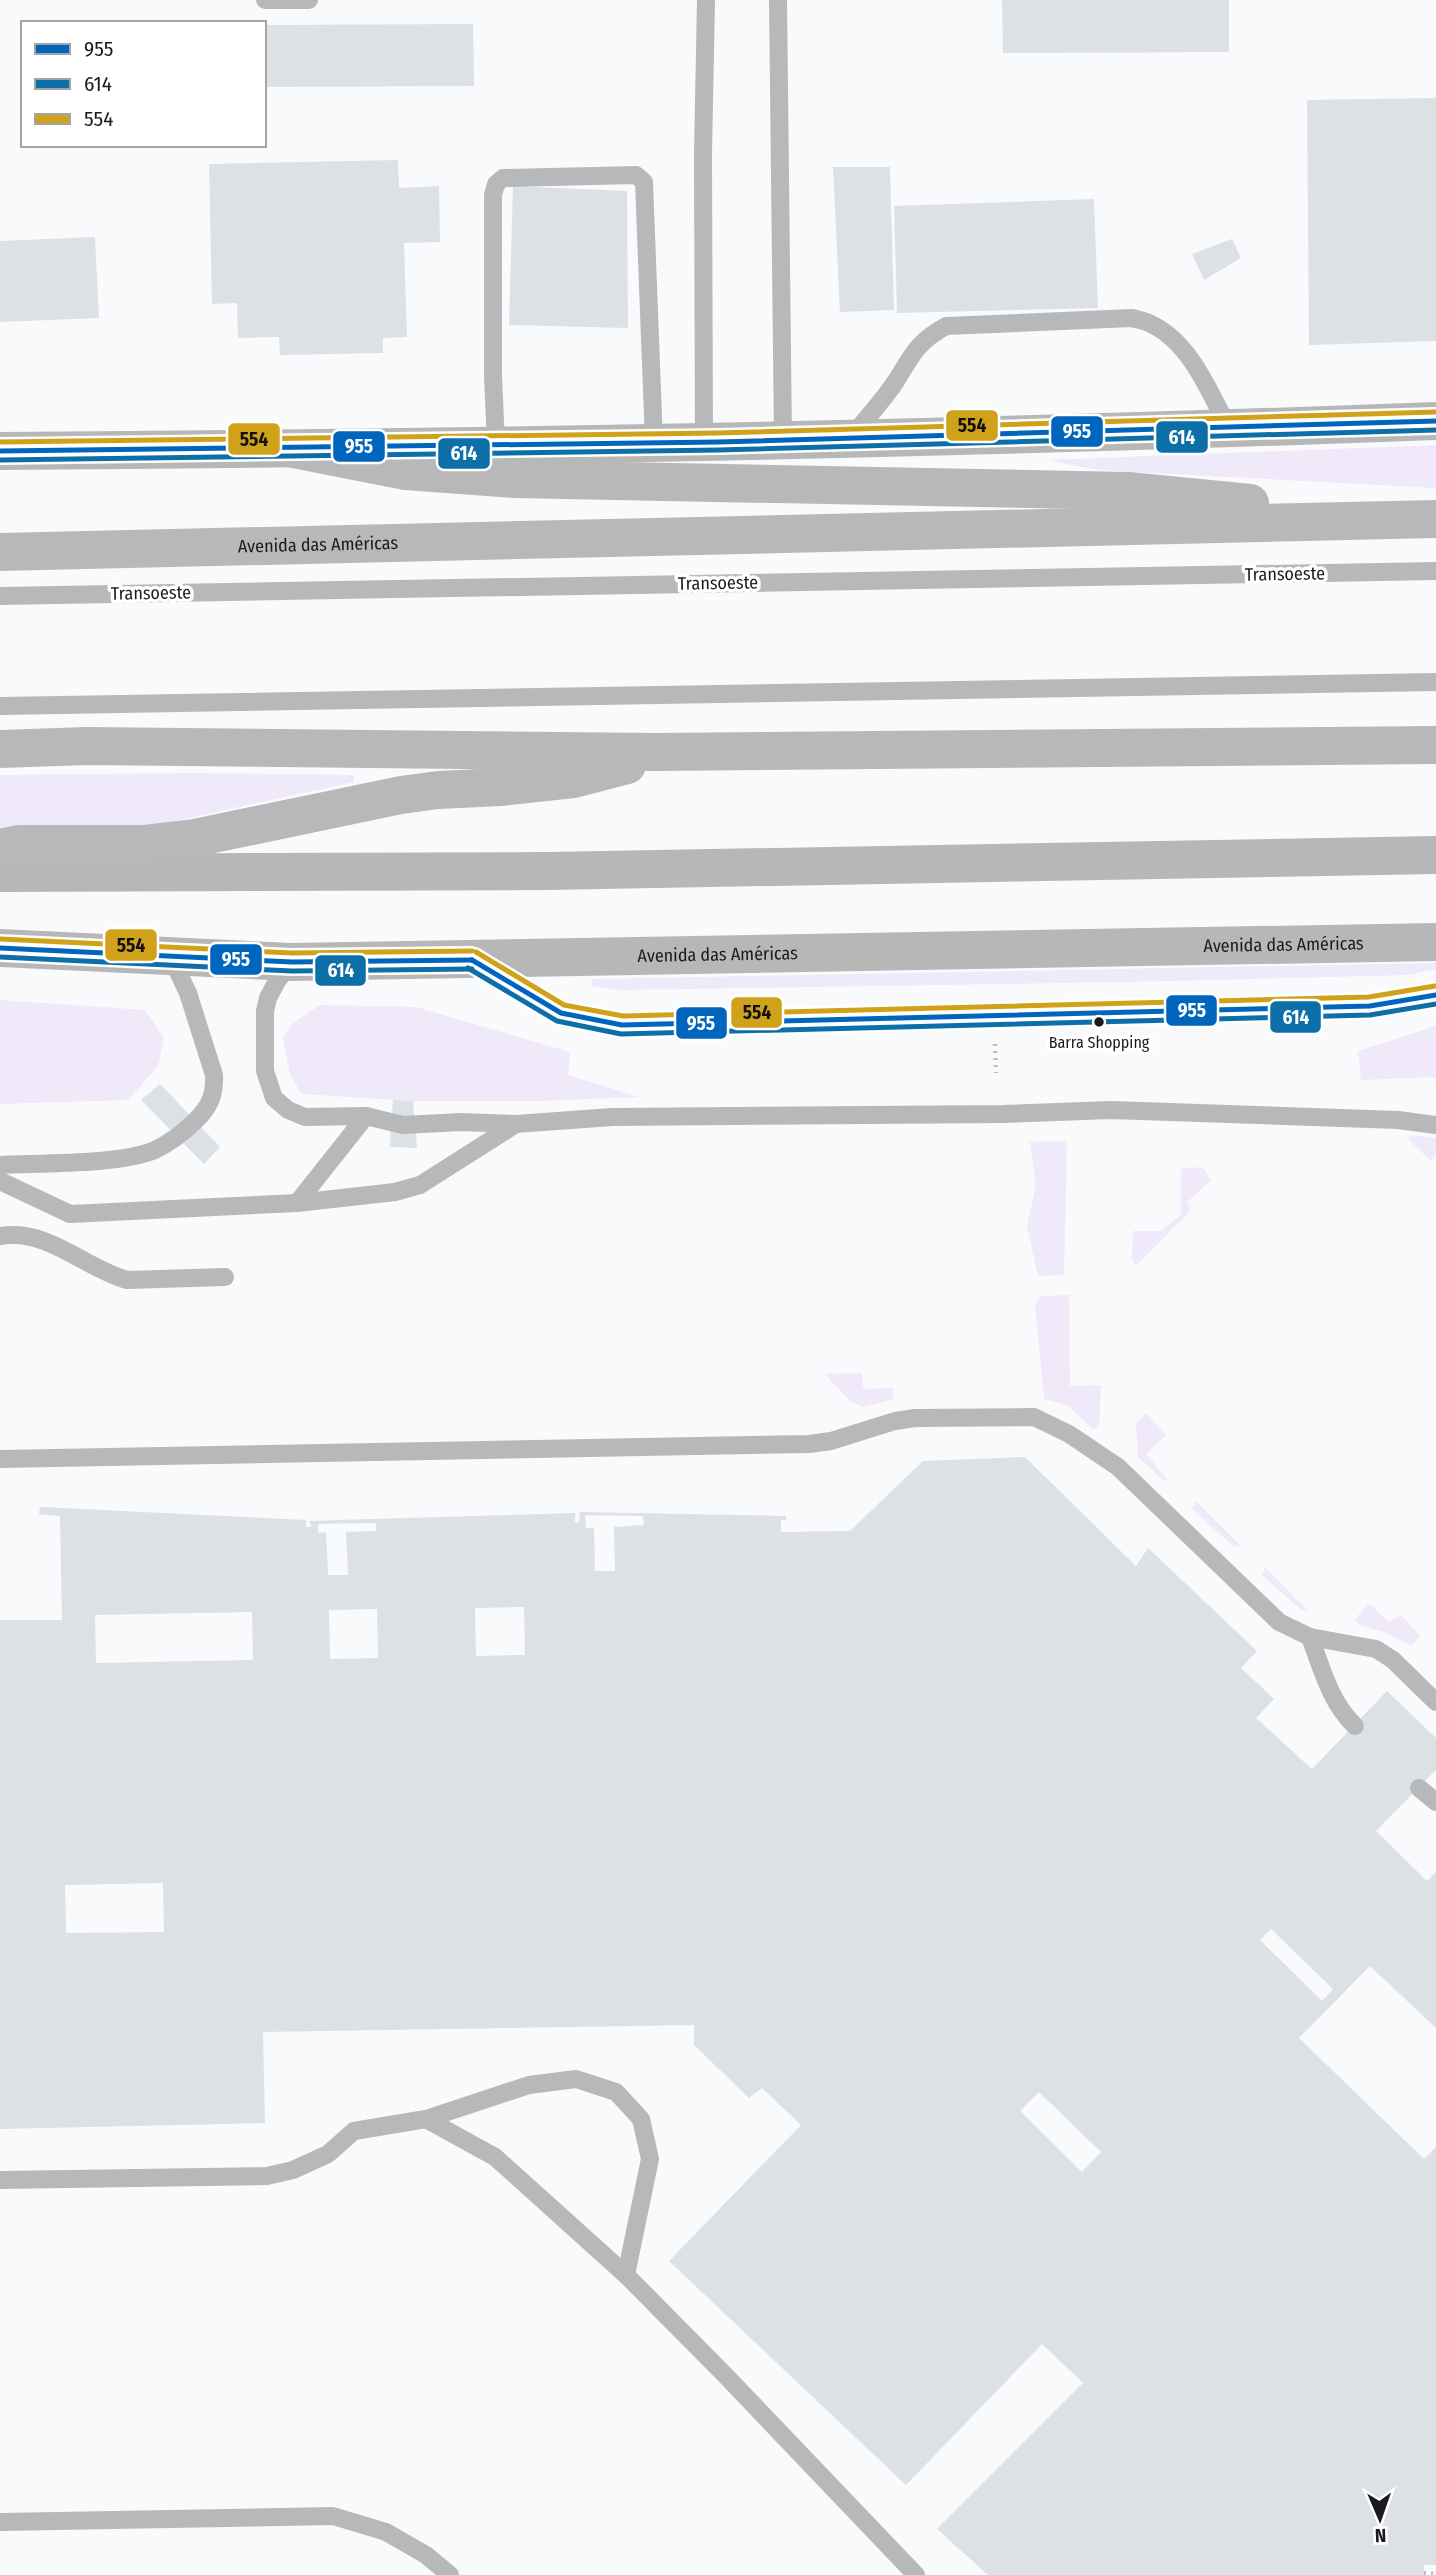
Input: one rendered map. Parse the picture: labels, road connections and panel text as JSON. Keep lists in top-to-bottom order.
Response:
{
  "streets": {
    "highway": ["Avenida das Américas"],
    "lane": ["Transoeste"]
  },
  "places": ["Barra Shopping"],
  "lines": ["transit line 554", "transit line 955", "transit line 614"],
  "legend": ["955", "614", "554"],
  "north": "bottom"
}
